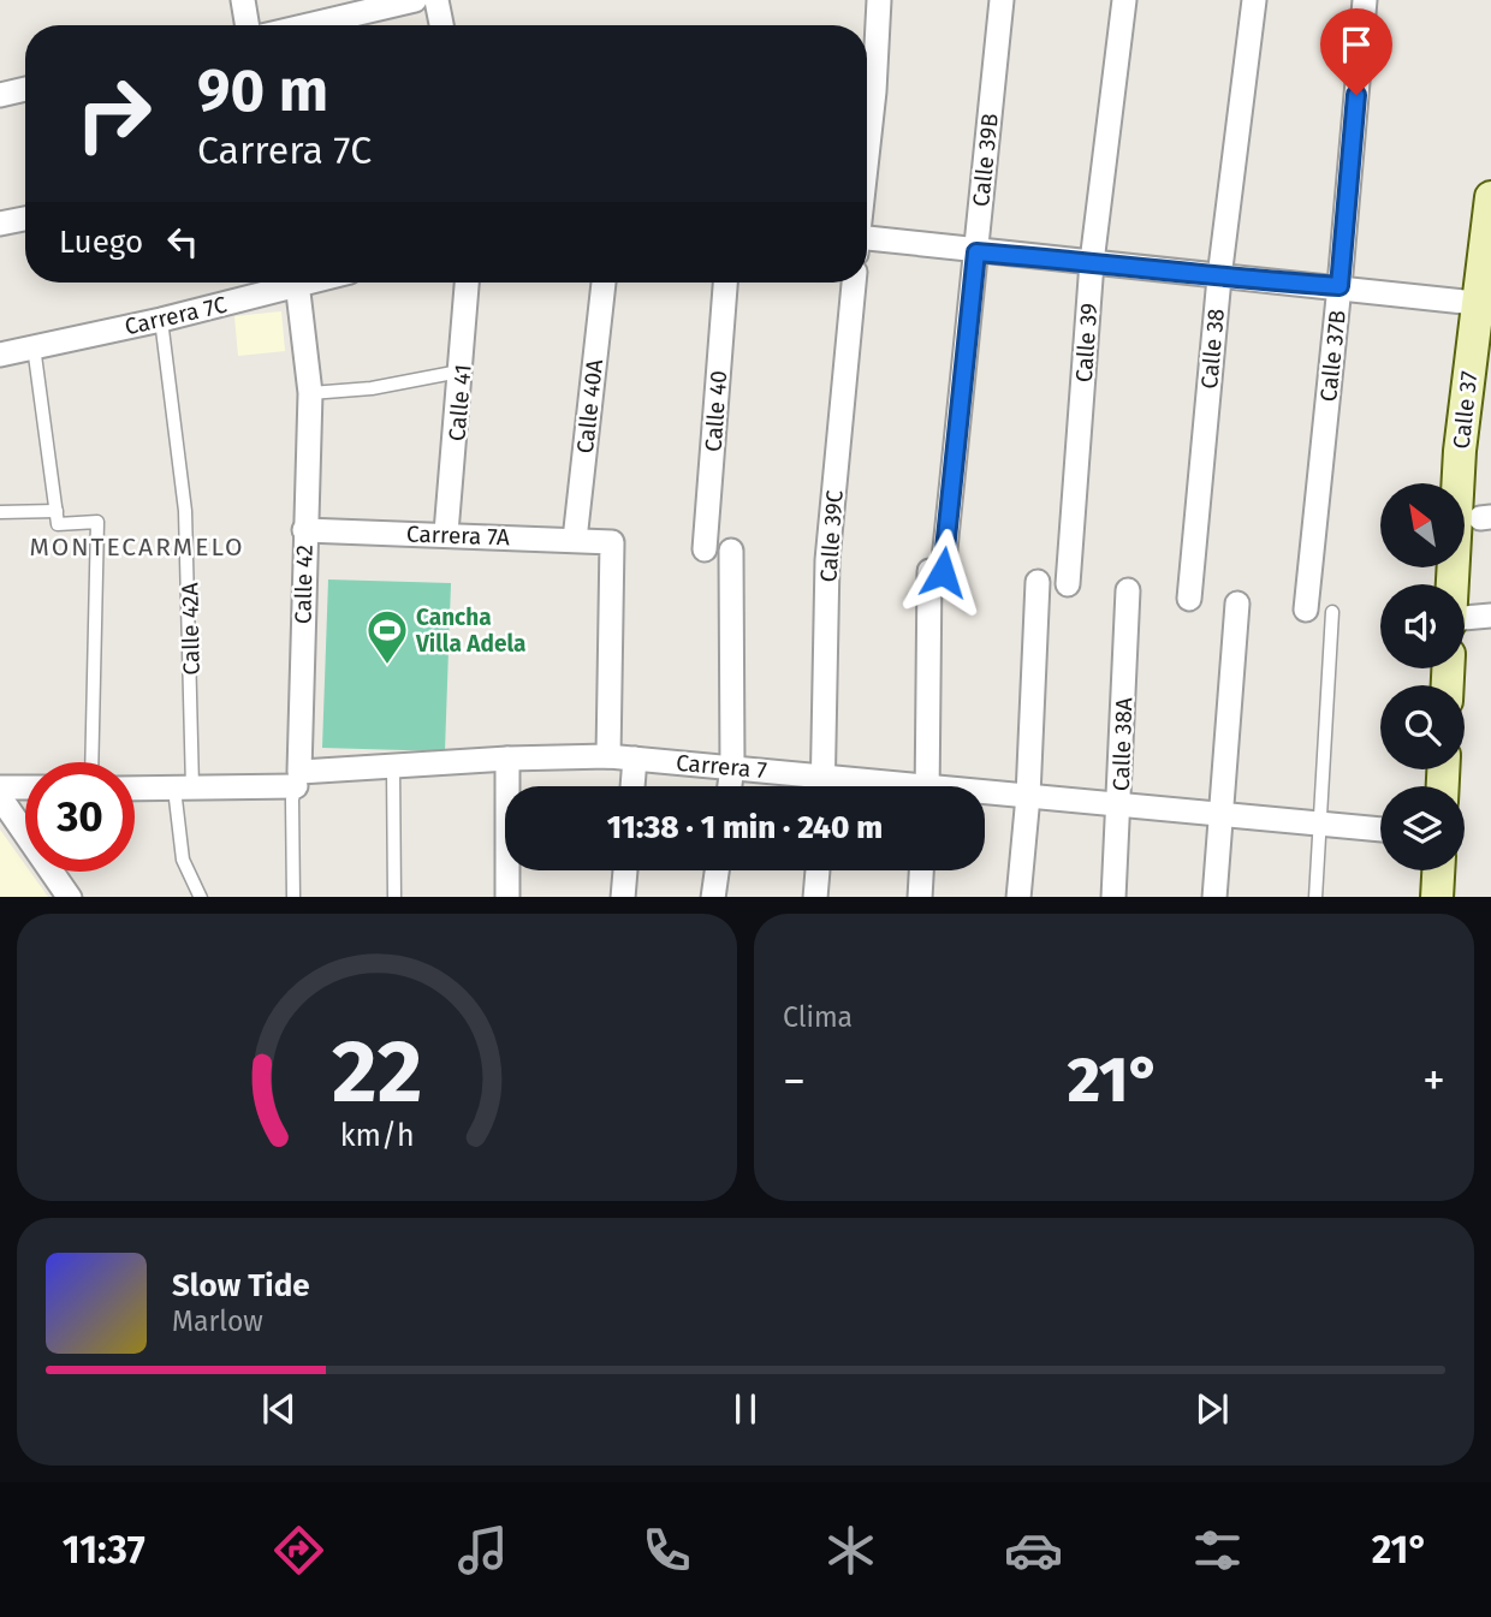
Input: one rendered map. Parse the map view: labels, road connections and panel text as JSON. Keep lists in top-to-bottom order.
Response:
{
  "streets": {
    "main road": ["Calle 37"],
    "street": [
      "Calle 39B",
      "Carrera 7C",
      "Calle 39",
      "Calle 38",
      "Calle 37B",
      "Calle 41",
      "Calle 40A",
      "Calle 40",
      "Carrera 7A",
      "Calle 39C",
      "Calle 42",
      "Calle 38A",
      "Carrera 7"
    ],
    "lane": ["Calle 42A"]
  },
  "crossings": [
    ["Carrera 7C", "Calle 42A"],
    ["Calle 41", "Carrera 7A"],
    ["Calle 40A", "Carrera 7A"],
    ["Carrera 7A", "Calle 42"],
    ["Carrera 7A", "Carrera 7"],
    ["Calle 39C", "Carrera 7"],
    ["Calle 42", "Carrera 7"],
    ["Calle 42A", "Carrera 7"],
    ["Calle 38A", "Carrera 7"]
  ],
  "districts": ["MONTECARMELO"],
  "places": {
    "sports": ["Cancha Villa Adela"]
  },
  "north": "top left",
  "page": {
    "turn": ["90 m", "Carrera 7C"],
    "then": "Luego",
    "limit": "30",
    "trip": "11:38 · 1 min · 240 m",
    "tile": "Clima",
    "heat": ["−", "21°", "+"],
    "song": ["Slow Tide", "Marlow"],
    "tabs": ["11:37", "21°"],
    "gauge": ["22", "km/h"]
  }
}
